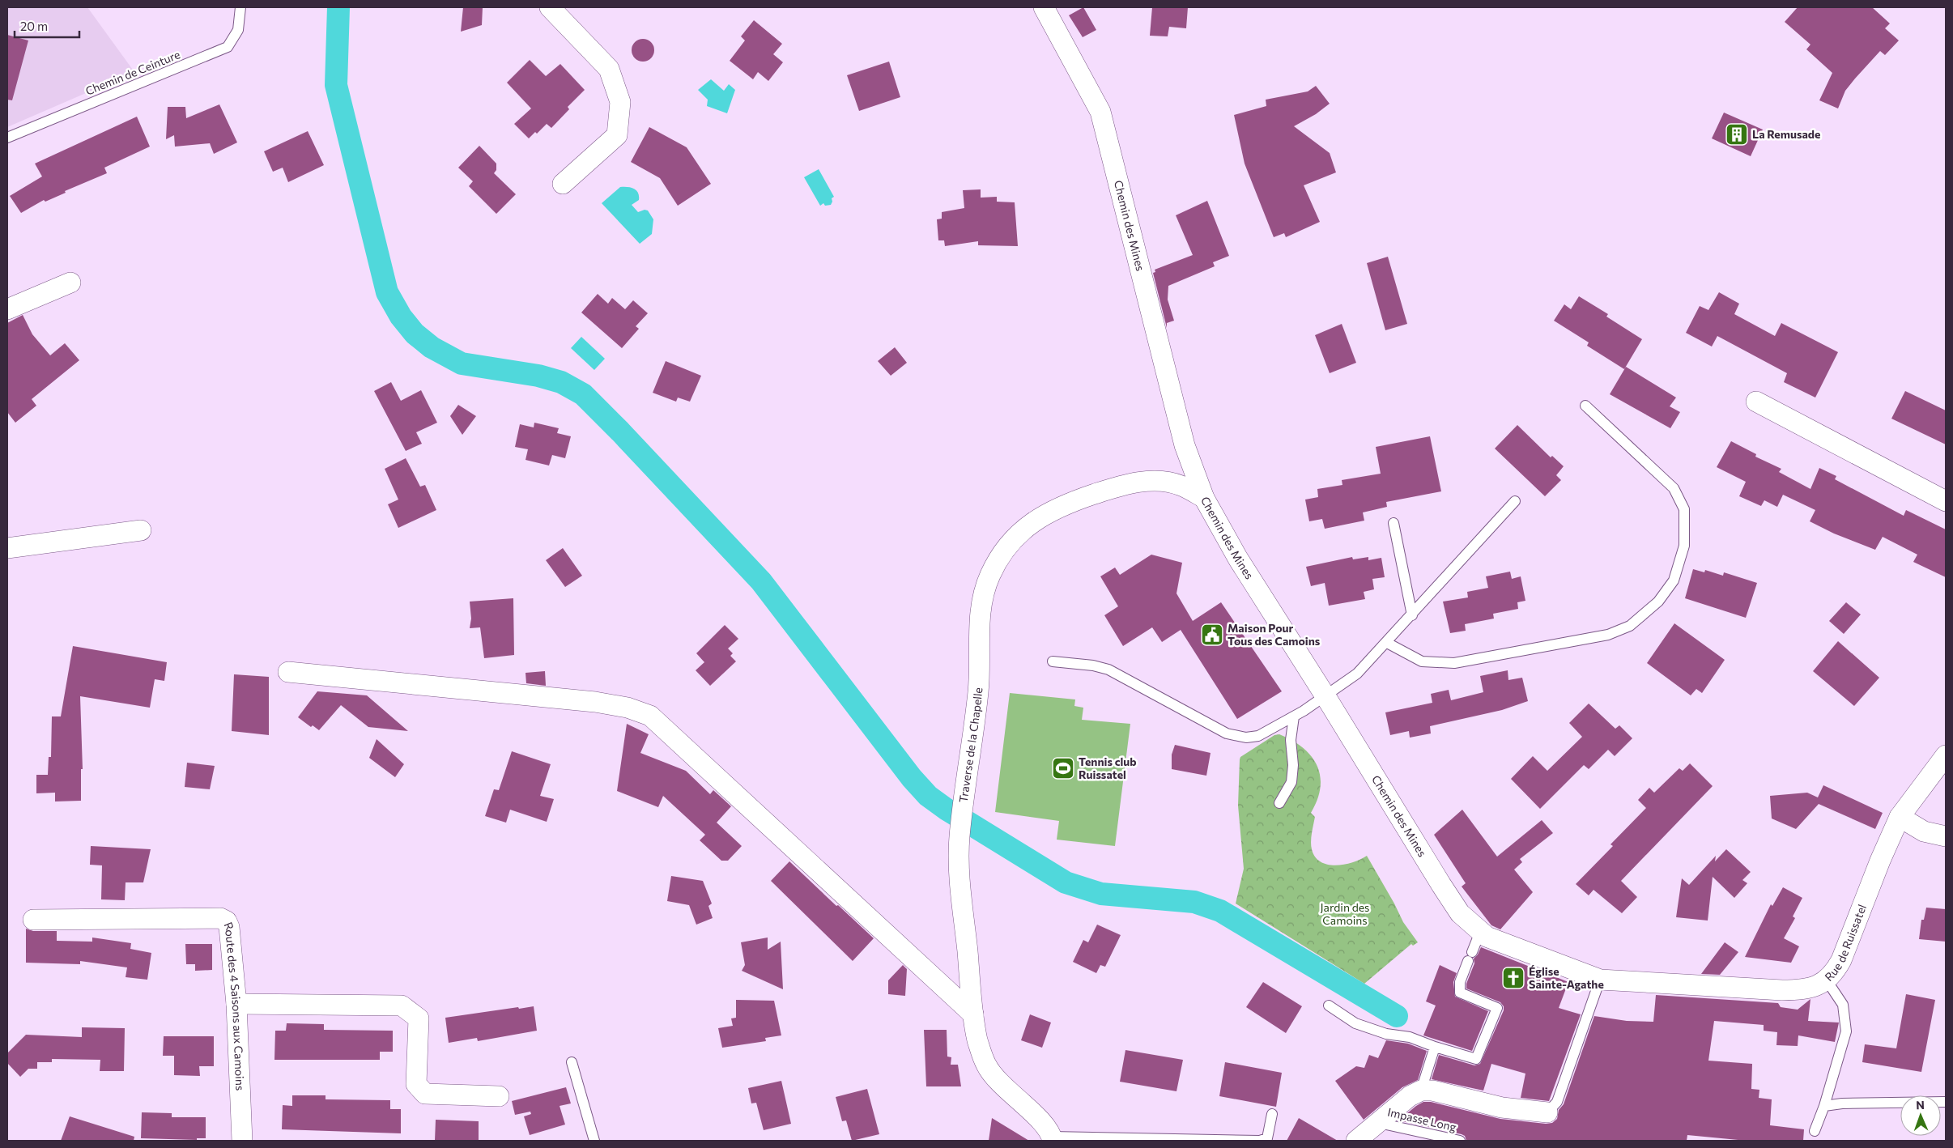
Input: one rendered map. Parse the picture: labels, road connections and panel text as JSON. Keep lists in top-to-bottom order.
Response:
{
  "streets": {
    "street": [
      "Chemin des Mines",
      "Traverse de la Chapelle",
      "Rue de Ruissatel",
      "Route des 4 Saisons aux Camoins"
    ],
    "lane": ["Chemin de Ceinture", "Impasse Long"]
  },
  "crossings": [
    ["Chemin des Mines", "Traverse de la Chapelle"],
    ["Chemin des Mines", "Rue de Ruissatel"]
  ],
  "parks": ["Jardin des Camoins"],
  "places": {
    "building": ["La Remusade"],
    "public building": ["Maison Pour Tous des Camoins"],
    "sports": ["Tennis club Ruissatel"],
    "church": ["Église Sainte-Agathe"]
  },
  "scale_bar": "20 m",
  "north": "top"
}
